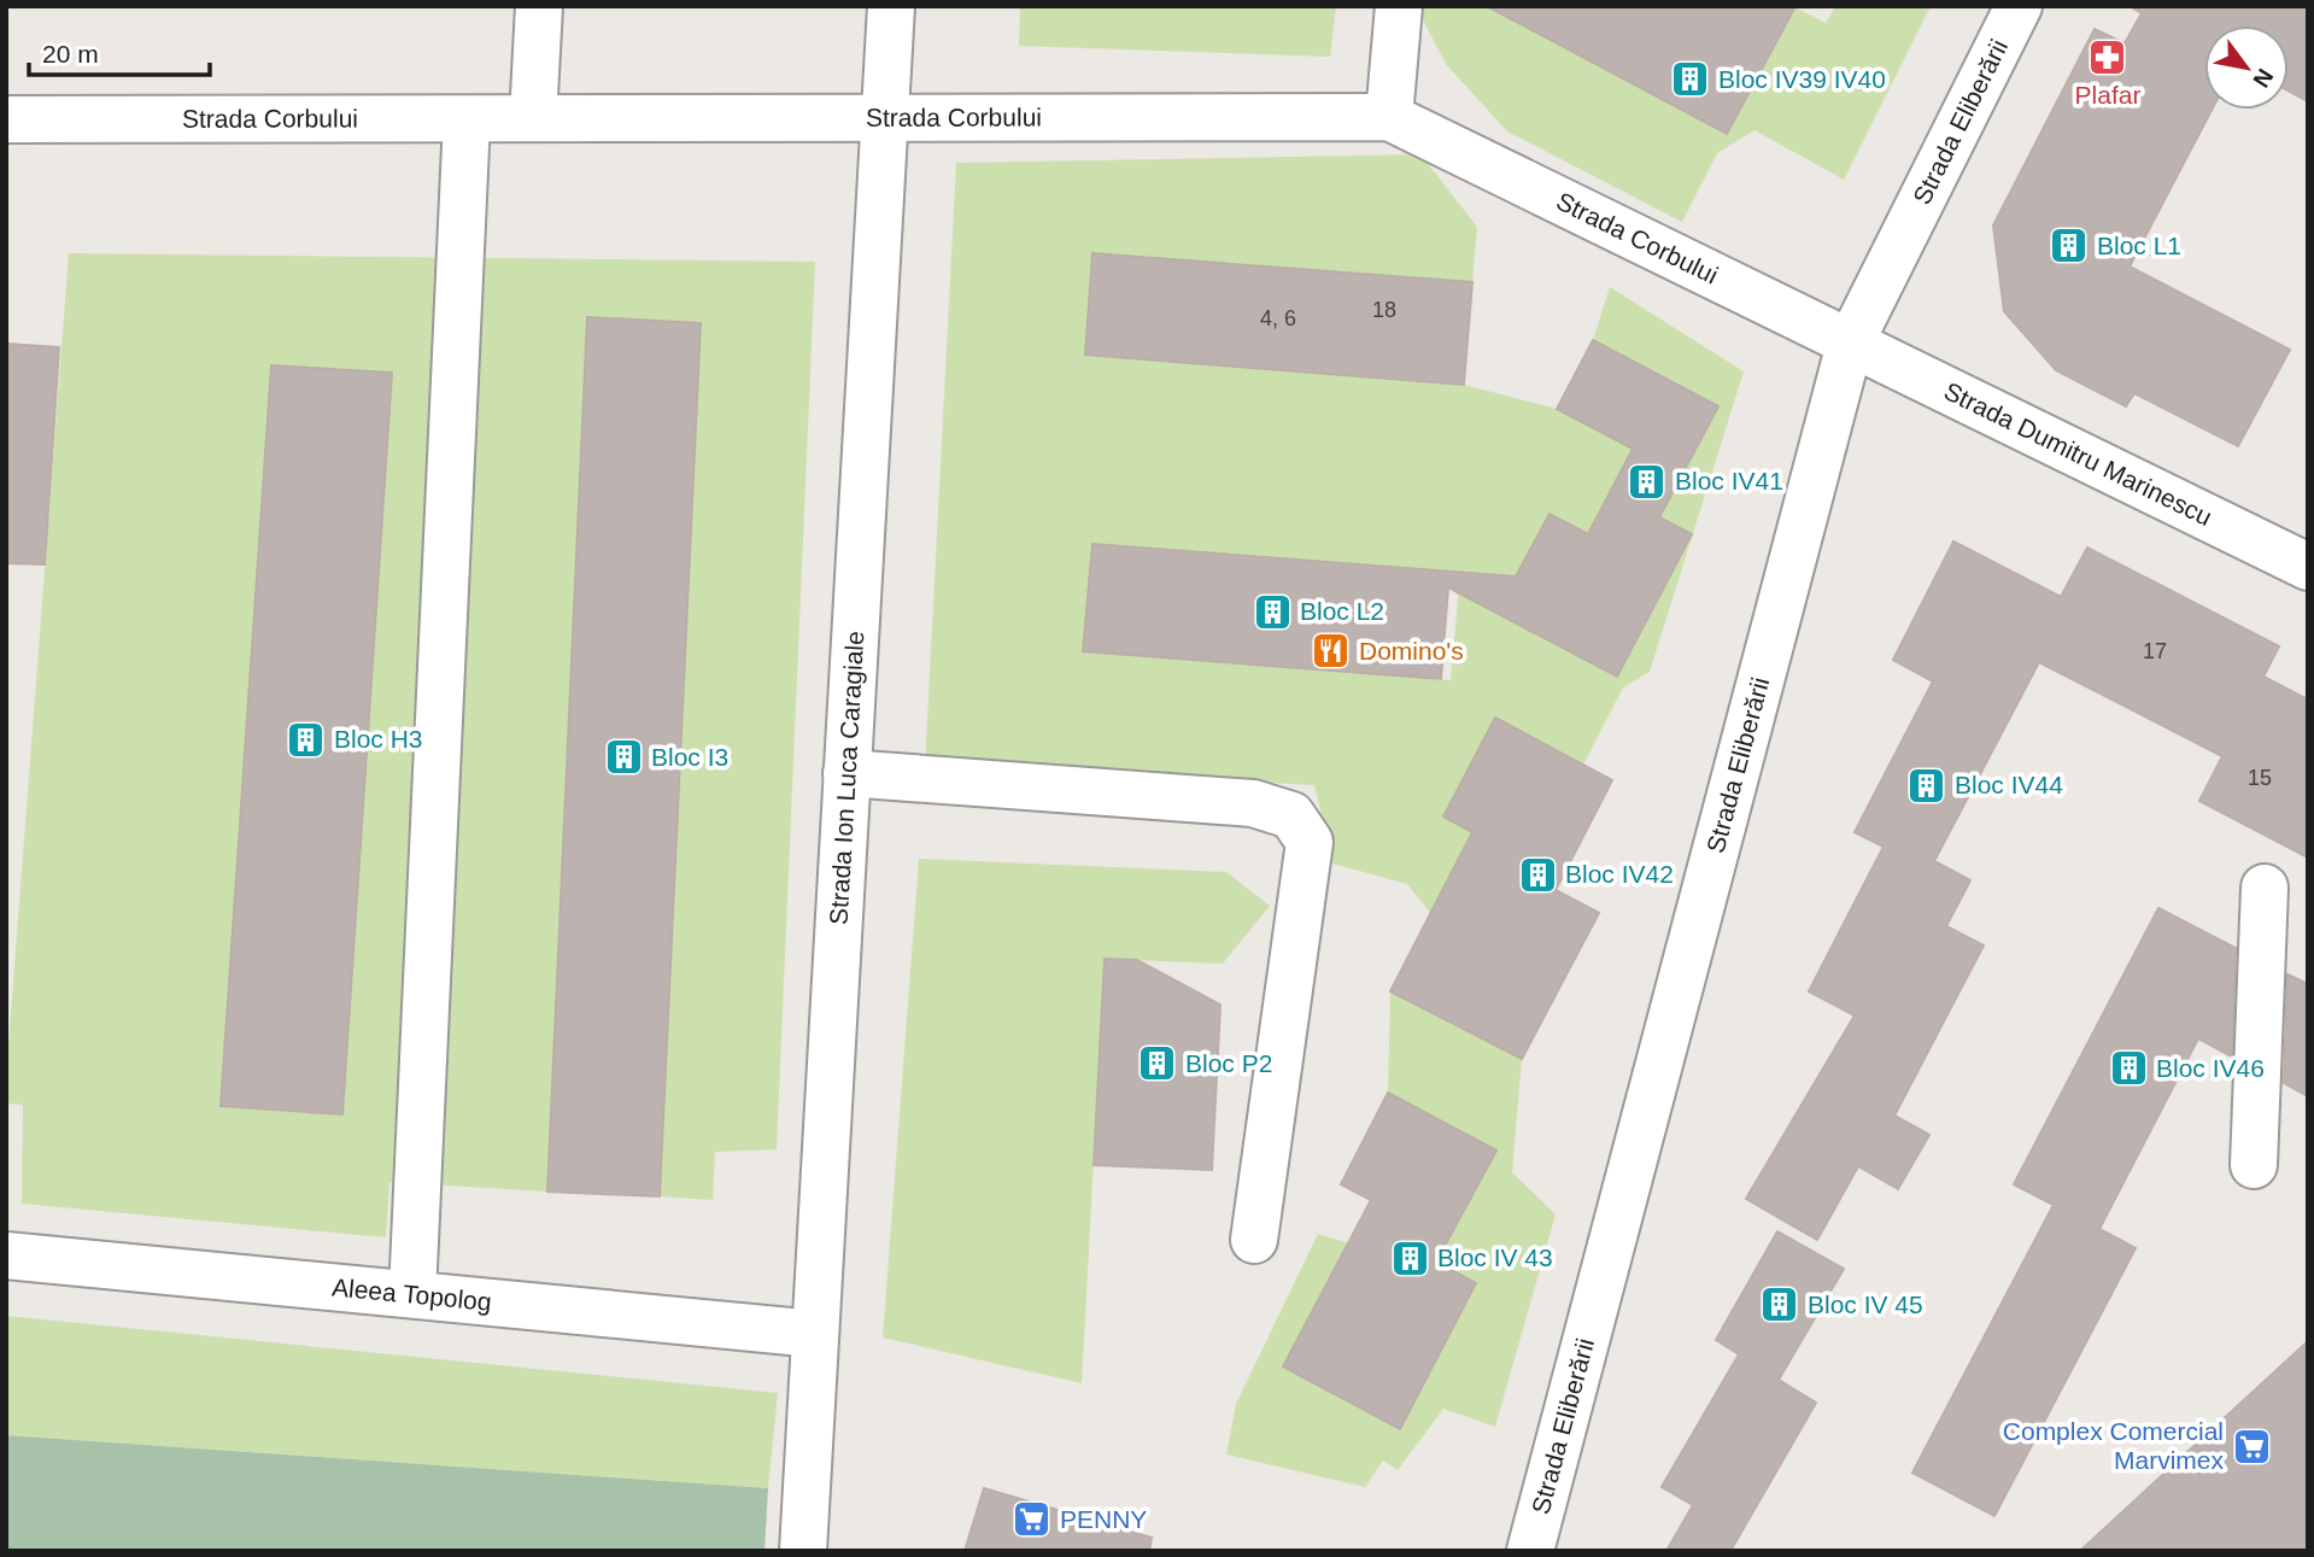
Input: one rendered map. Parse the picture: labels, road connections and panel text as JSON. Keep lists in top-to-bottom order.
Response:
{
  "streets": {
    "street": [
      "Strada Corbului",
      "Strada Eliberării",
      "Strada Dumitru Marinescu",
      "Strada Ion Luca Caragiale",
      "Aleea Topolog"
    ]
  },
  "crossings": [
    ["Strada Corbului", "Strada Eliberării"],
    ["Strada Corbului", "Strada Dumitru Marinescu"],
    ["Strada Corbului", "Strada Ion Luca Caragiale"],
    ["Strada Eliberării", "Strada Dumitru Marinescu"],
    ["Strada Ion Luca Caragiale", "Aleea Topolog"]
  ],
  "places": {
    "pharmacy": ["Plafar"],
    "building": [
      "Bloc IV39 IV40",
      "Bloc L1",
      "Bloc IV41",
      "Bloc L2",
      "Bloc H3",
      "Bloc I3",
      "Bloc IV44",
      "Bloc IV42",
      "Bloc P2",
      "Bloc IV46",
      "Bloc IV 43",
      "Bloc IV 45"
    ],
    "restaurant": ["Domino's"],
    "supermarket": ["Complex Comercial Marvimex", "PENNY"]
  },
  "house_numbers": [
    "18",
    "4, 6",
    "17",
    "15"
  ],
  "scale_bar": "20 m",
  "north": "bottom right"
}
